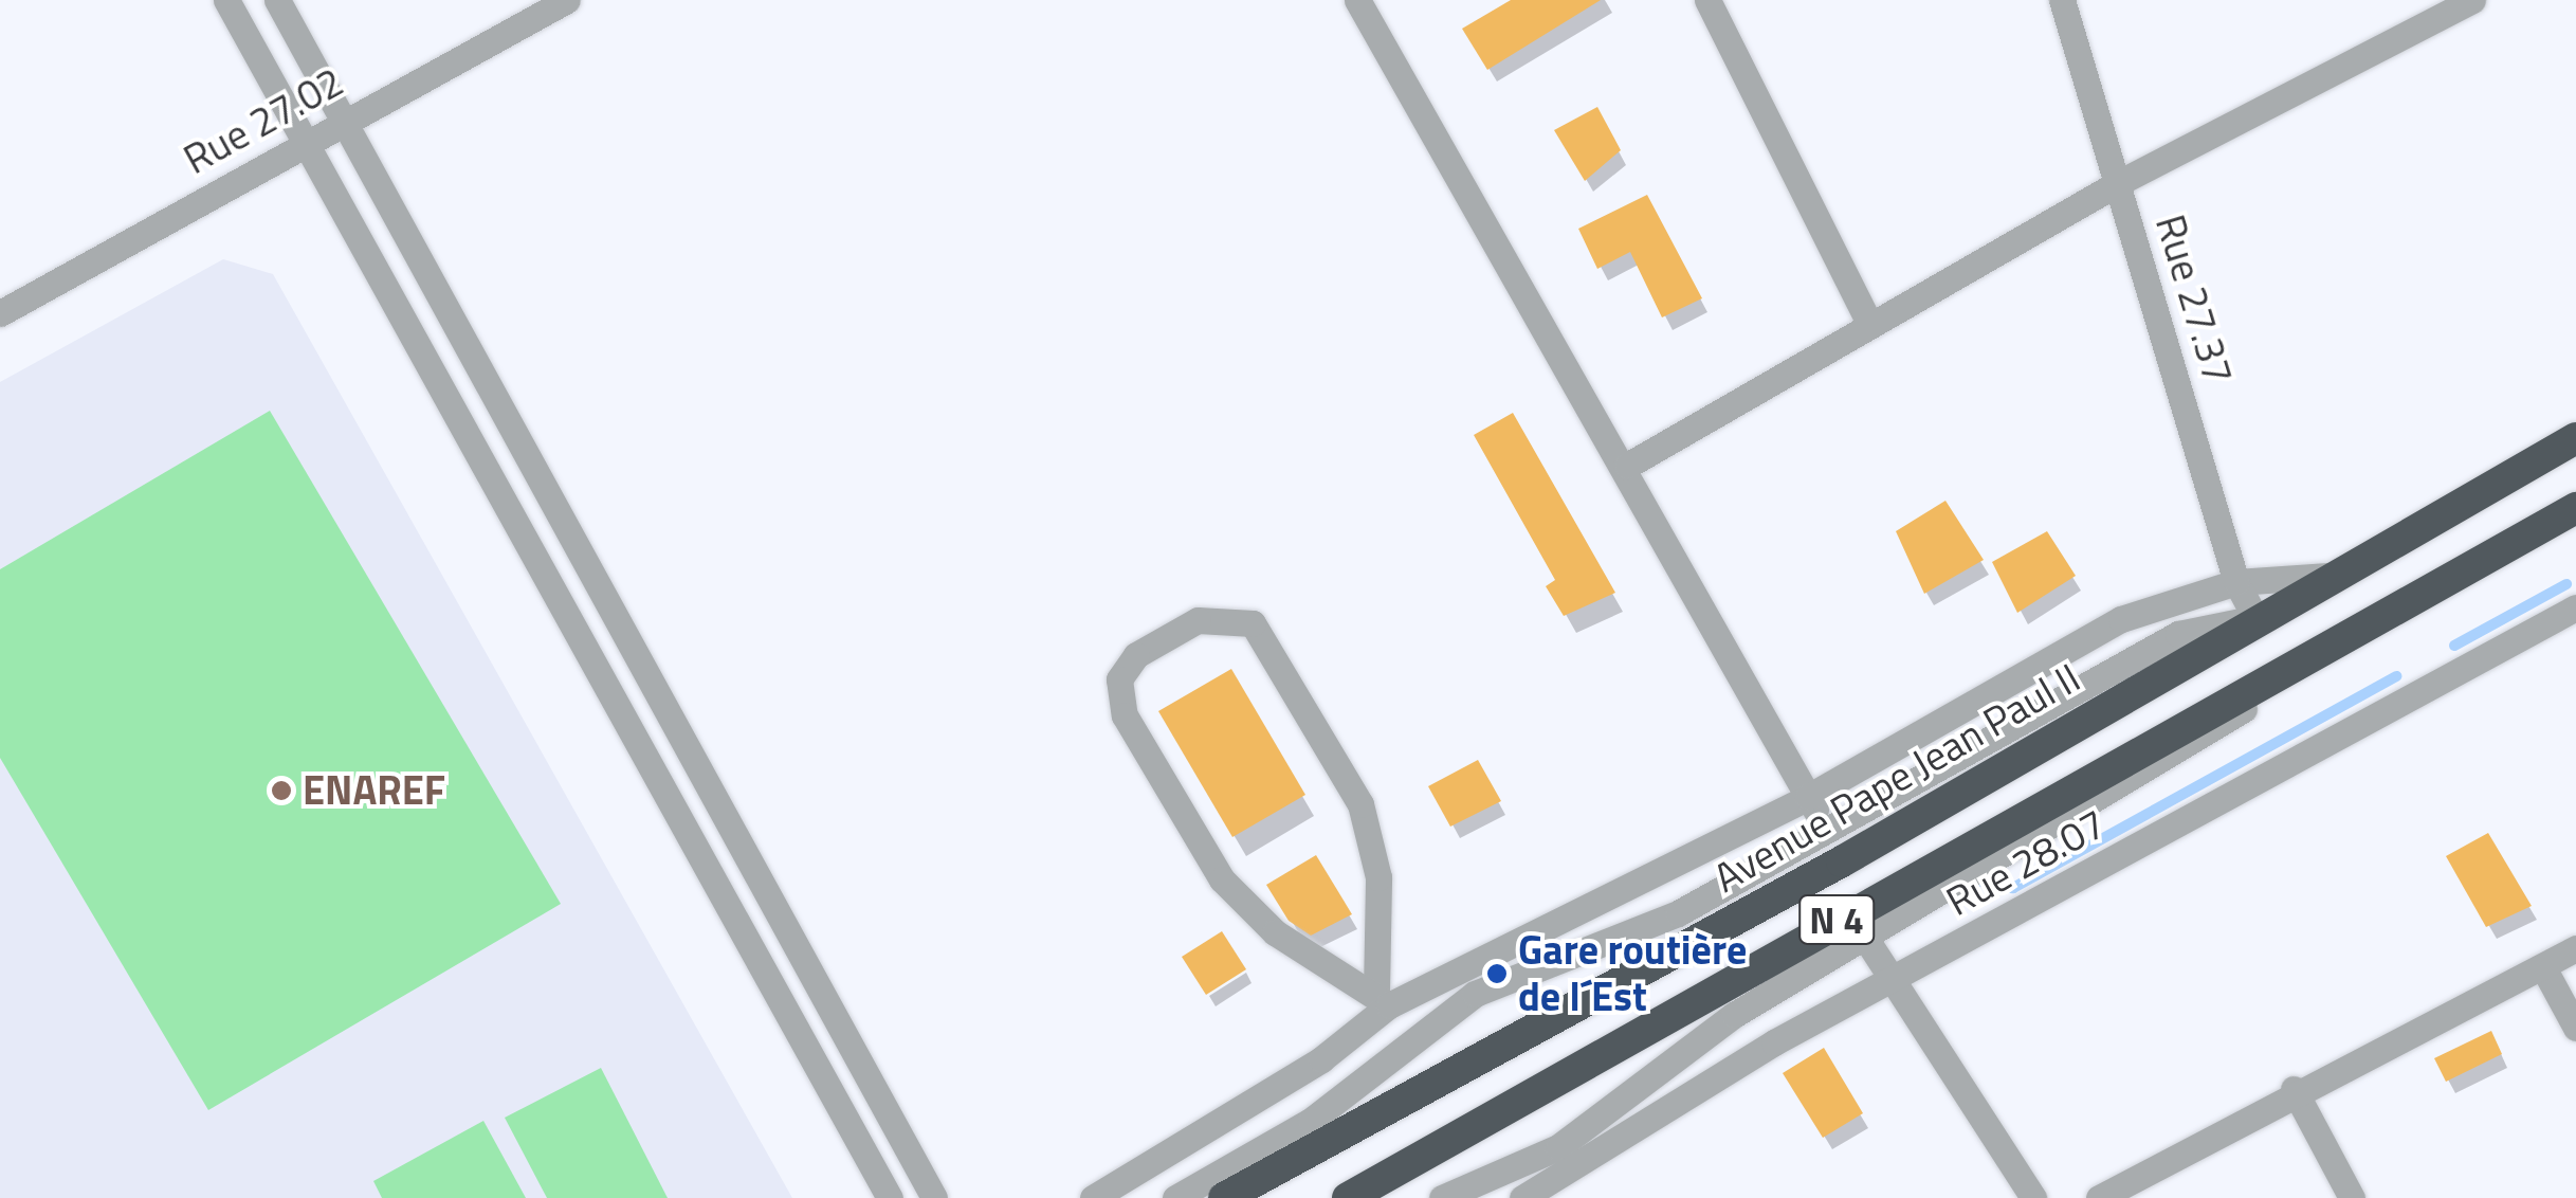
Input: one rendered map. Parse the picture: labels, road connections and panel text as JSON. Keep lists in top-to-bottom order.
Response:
{
  "streets": {
    "highway": ["Avenue Pape Jean Paul II", "N 4"],
    "street": ["Rue 27.02", "Rue 27.37", "Rue 28.07"]
  },
  "crossings": [
    ["Rue 27.37", "Avenue Pape Jean Paul II"],
    ["Avenue Pape Jean Paul II", "N 4"]
  ],
  "places": ["ENAREF", "Gare routière de l´Est"]
}
